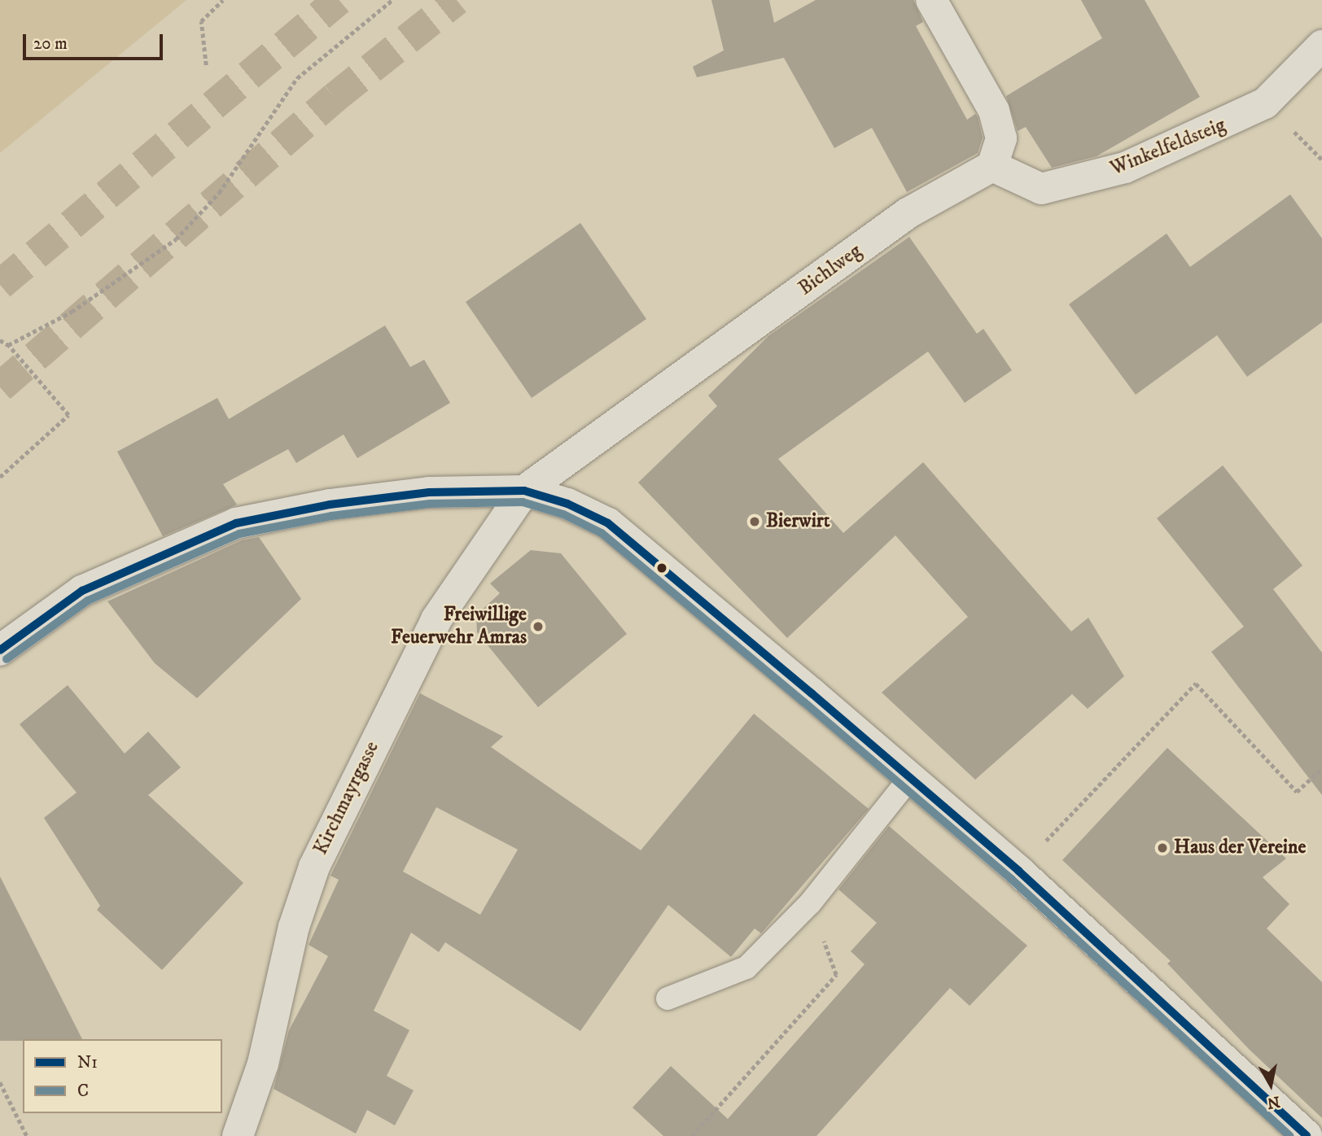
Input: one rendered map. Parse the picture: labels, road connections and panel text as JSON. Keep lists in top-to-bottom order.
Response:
{
  "streets": {
    "street": ["Winkelfeldsteig", "Bichlweg", "Kirchmayrgasse"]
  },
  "crossings": [
    ["Winkelfeldsteig", "Bichlweg"],
    ["Bichlweg", "Kirchmayrgasse"]
  ],
  "places": ["Bierwirt", "Freiwillige Feuerwehr Amras", "Haus der Vereine"],
  "lines": ["transit line N1", "transit line C"],
  "legend": ["N1", "C"],
  "scale_bar": "20 m",
  "north": "bottom"
}
